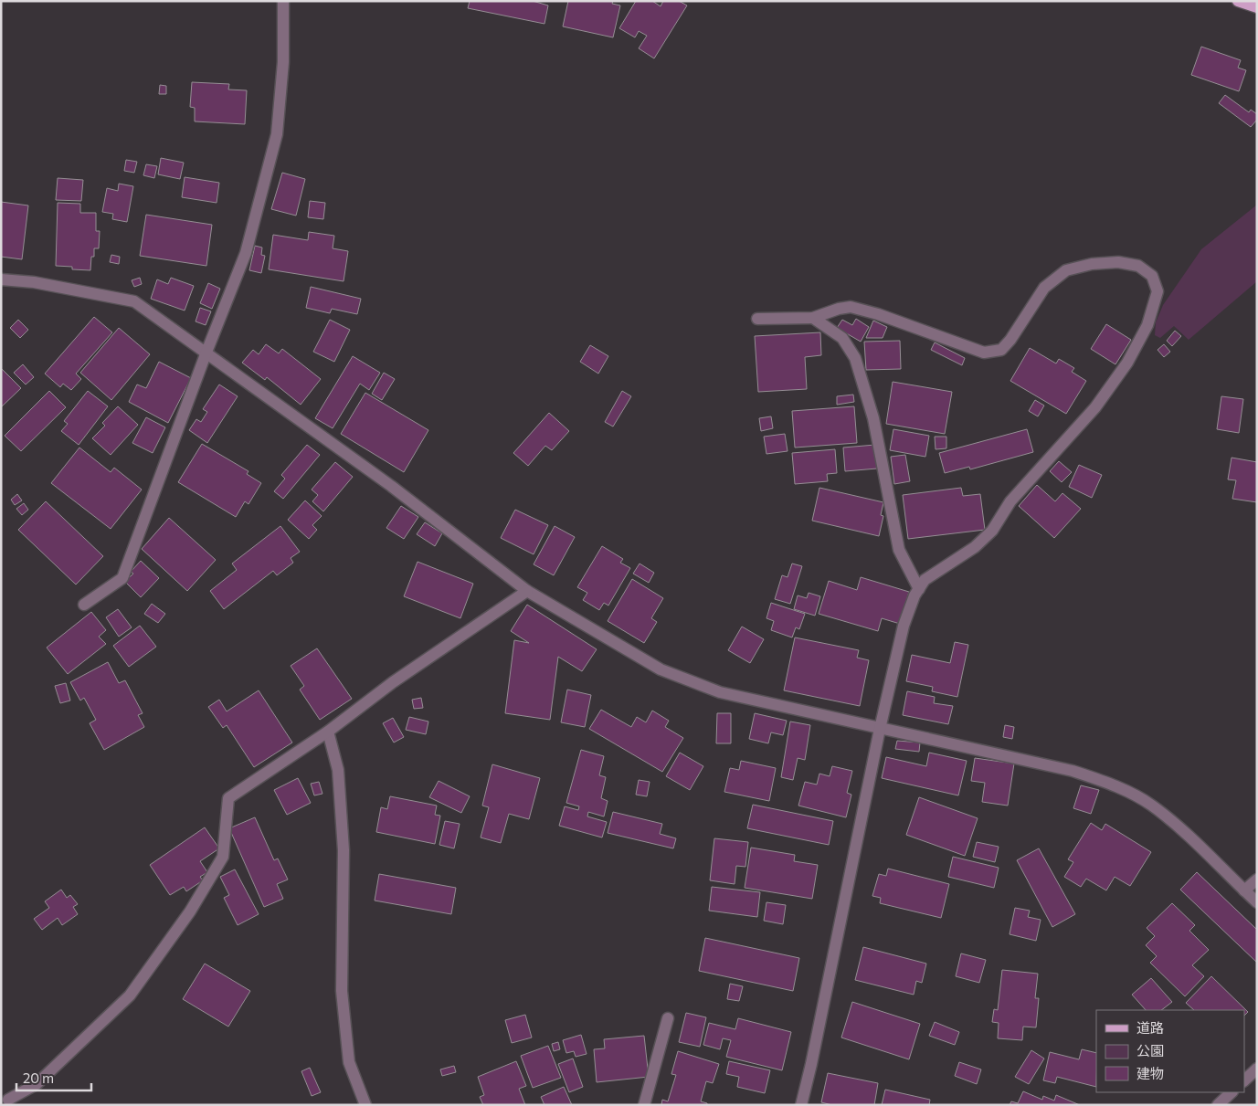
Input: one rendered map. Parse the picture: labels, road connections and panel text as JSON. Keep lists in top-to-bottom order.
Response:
{
  "legend": ["道路", "公園", "建物"],
  "scale_bar": "20 m"
}
